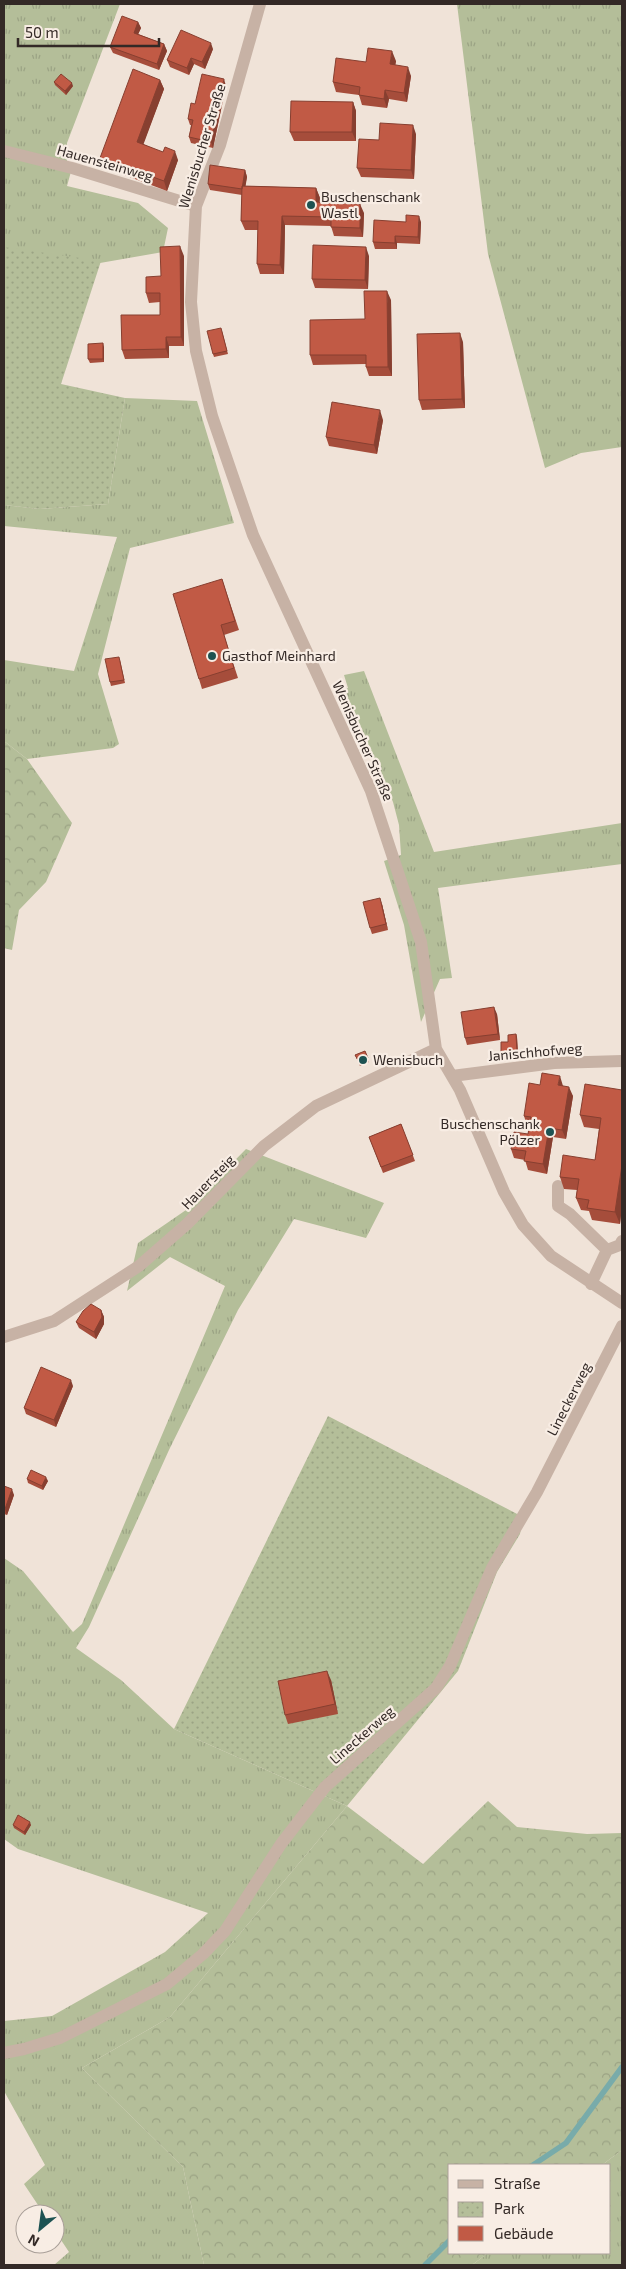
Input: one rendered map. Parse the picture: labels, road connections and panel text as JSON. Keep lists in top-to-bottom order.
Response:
{
  "streets": {
    "street": [
      "Wenisbucher Straße",
      "Hauensteinweg",
      "Janischhofweg",
      "Hauersteig",
      "Lineckerweg"
    ]
  },
  "crossings": [
    ["Wenisbucher Straße", "Hauensteinweg"],
    ["Wenisbucher Straße", "Janischhofweg"],
    ["Wenisbucher Straße", "Hauersteig"]
  ],
  "places": [
    "Buschenschank Wastl",
    "Gasthof Meinhard",
    "Wenisbuch",
    "Buschenschank Pölzer"
  ],
  "legend": ["Straße", "Park", "Gebäude"],
  "scale_bar": "50 m",
  "north": "bottom left"
}
